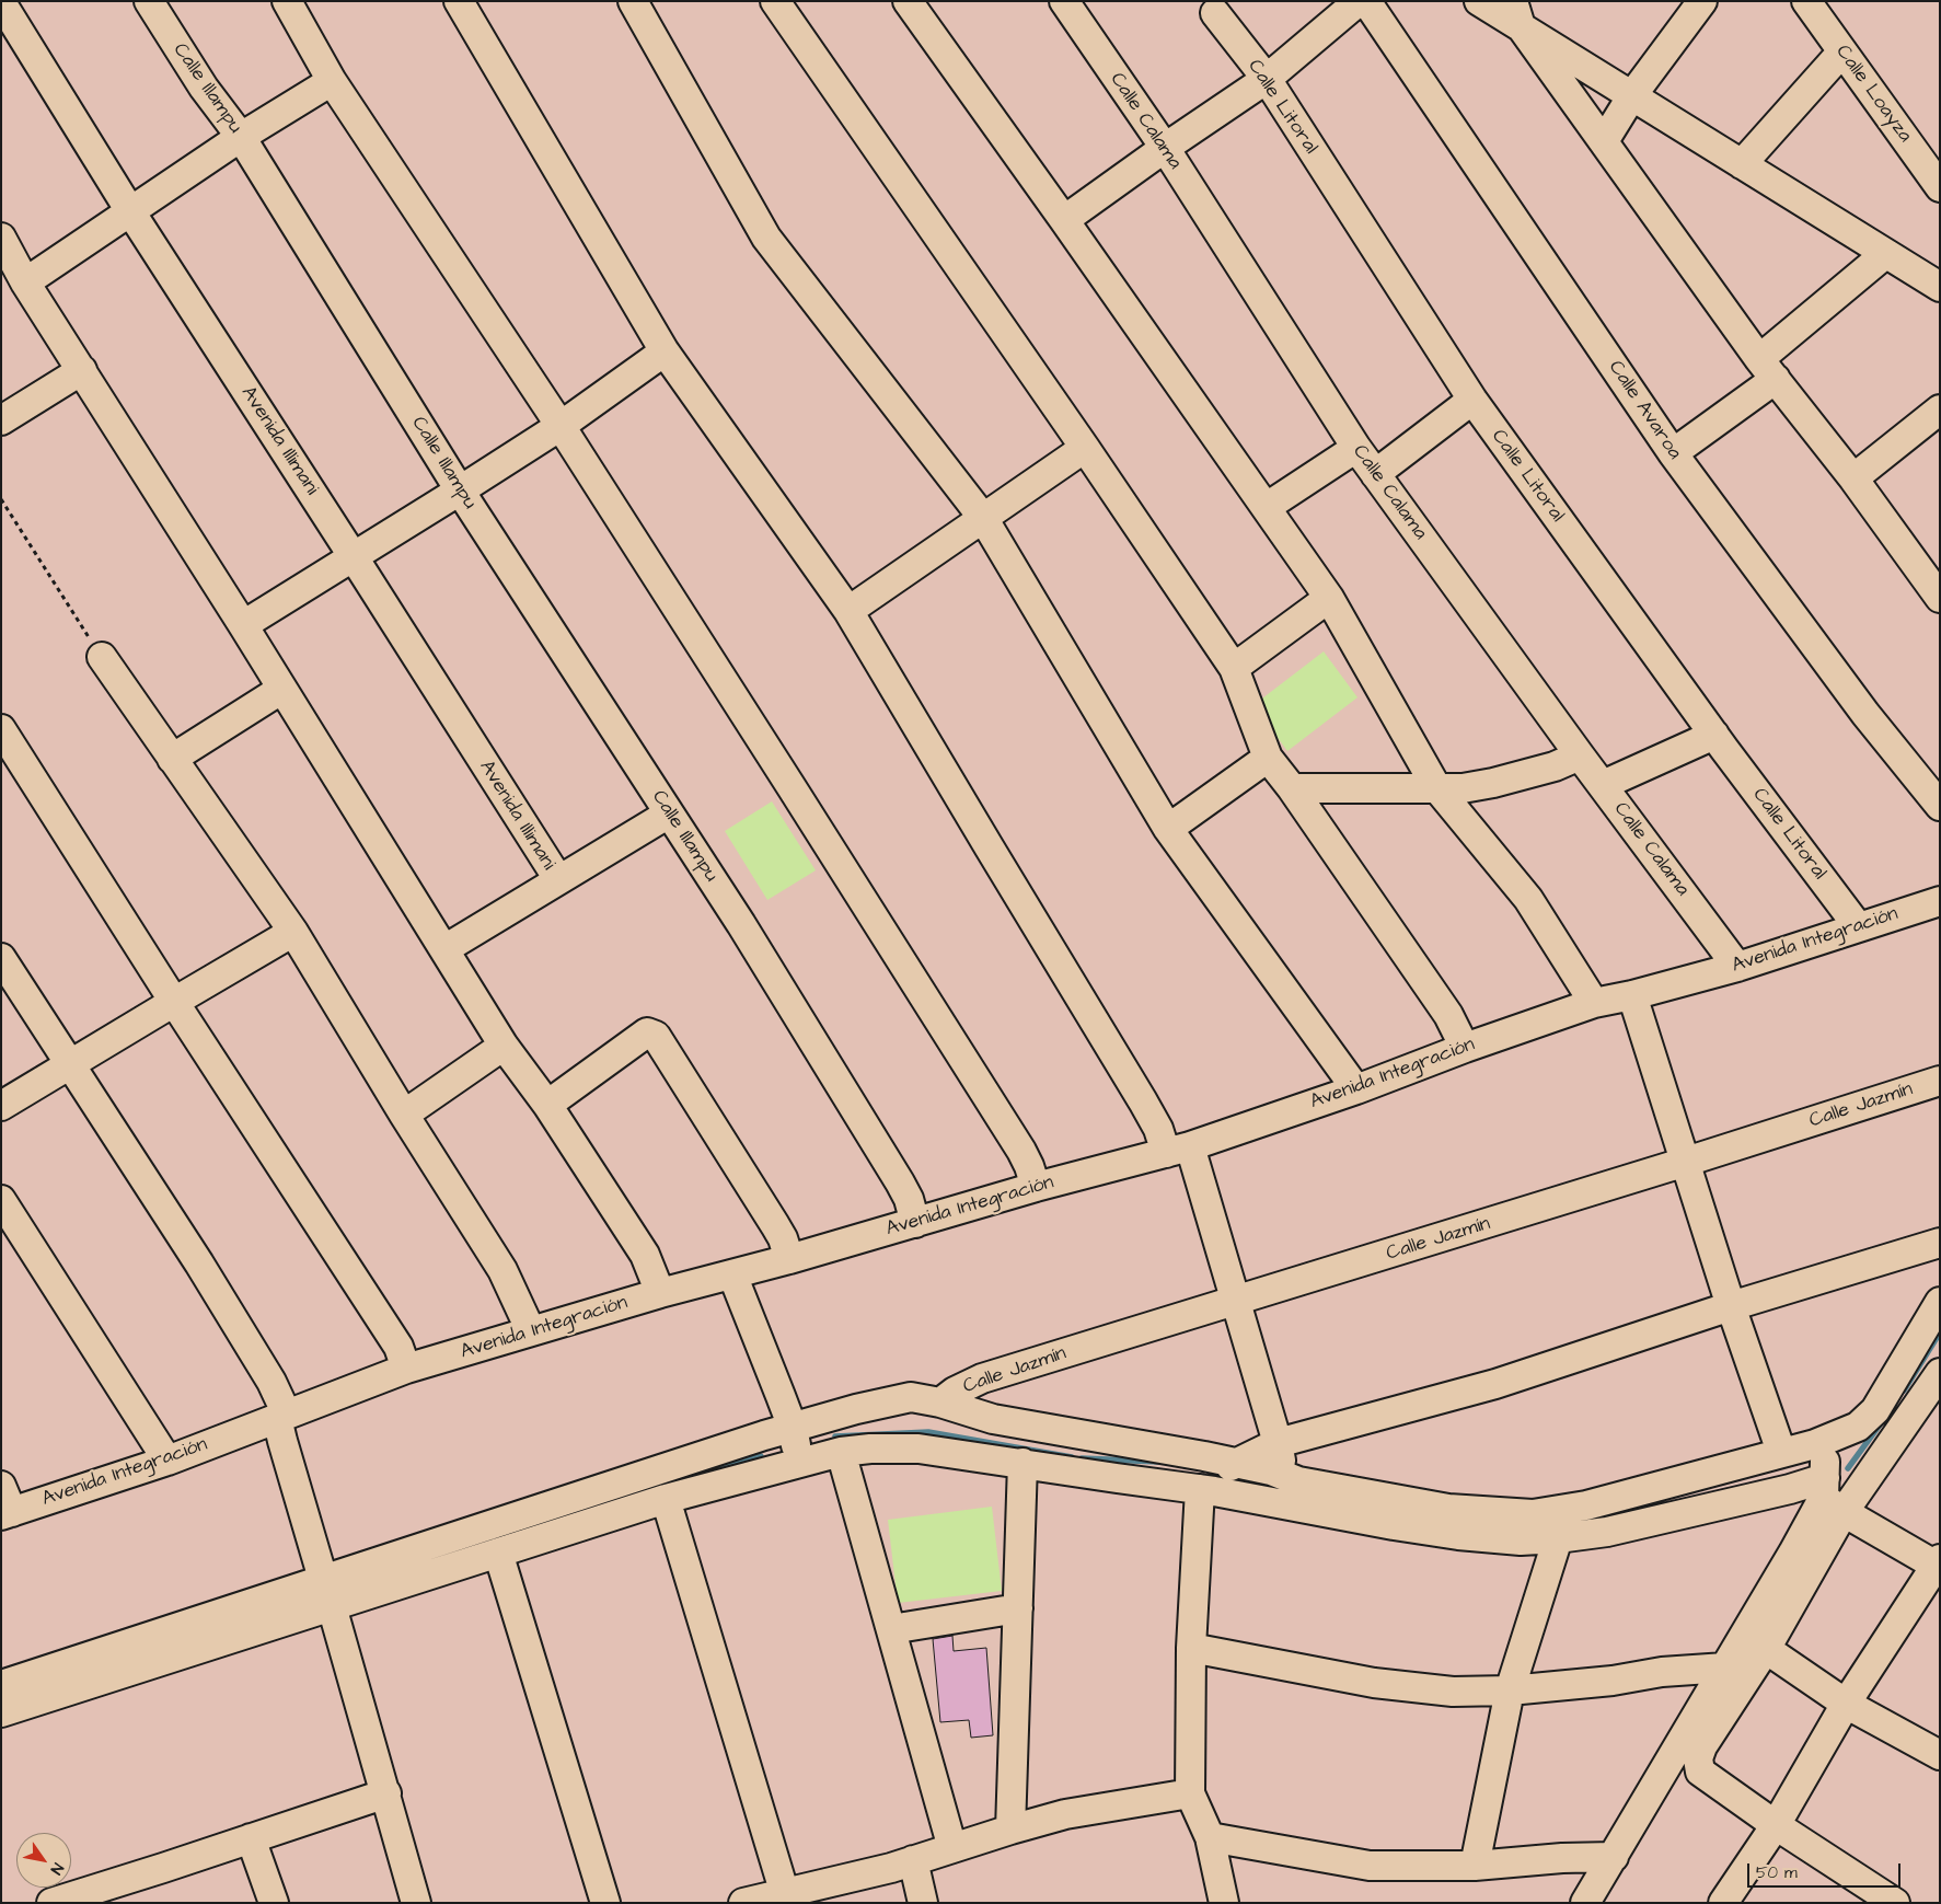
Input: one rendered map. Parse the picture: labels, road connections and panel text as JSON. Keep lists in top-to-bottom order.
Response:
{
  "streets": {
    "street": [
      "Calle Illampu",
      "Calle Loayza",
      "Calle Litoral",
      "Calle Calama",
      "Calle Avaroa",
      "Avenida Illimani",
      "Avenida Integración",
      "Calle Jazmín"
    ]
  },
  "crossings": [
    ["Calle Illampu", "Avenida Integración"],
    ["Calle Litoral", "Avenida Integración"],
    ["Calle Calama", "Avenida Integración"]
  ],
  "scale_bar": "50 m",
  "north": "bottom right"
}
